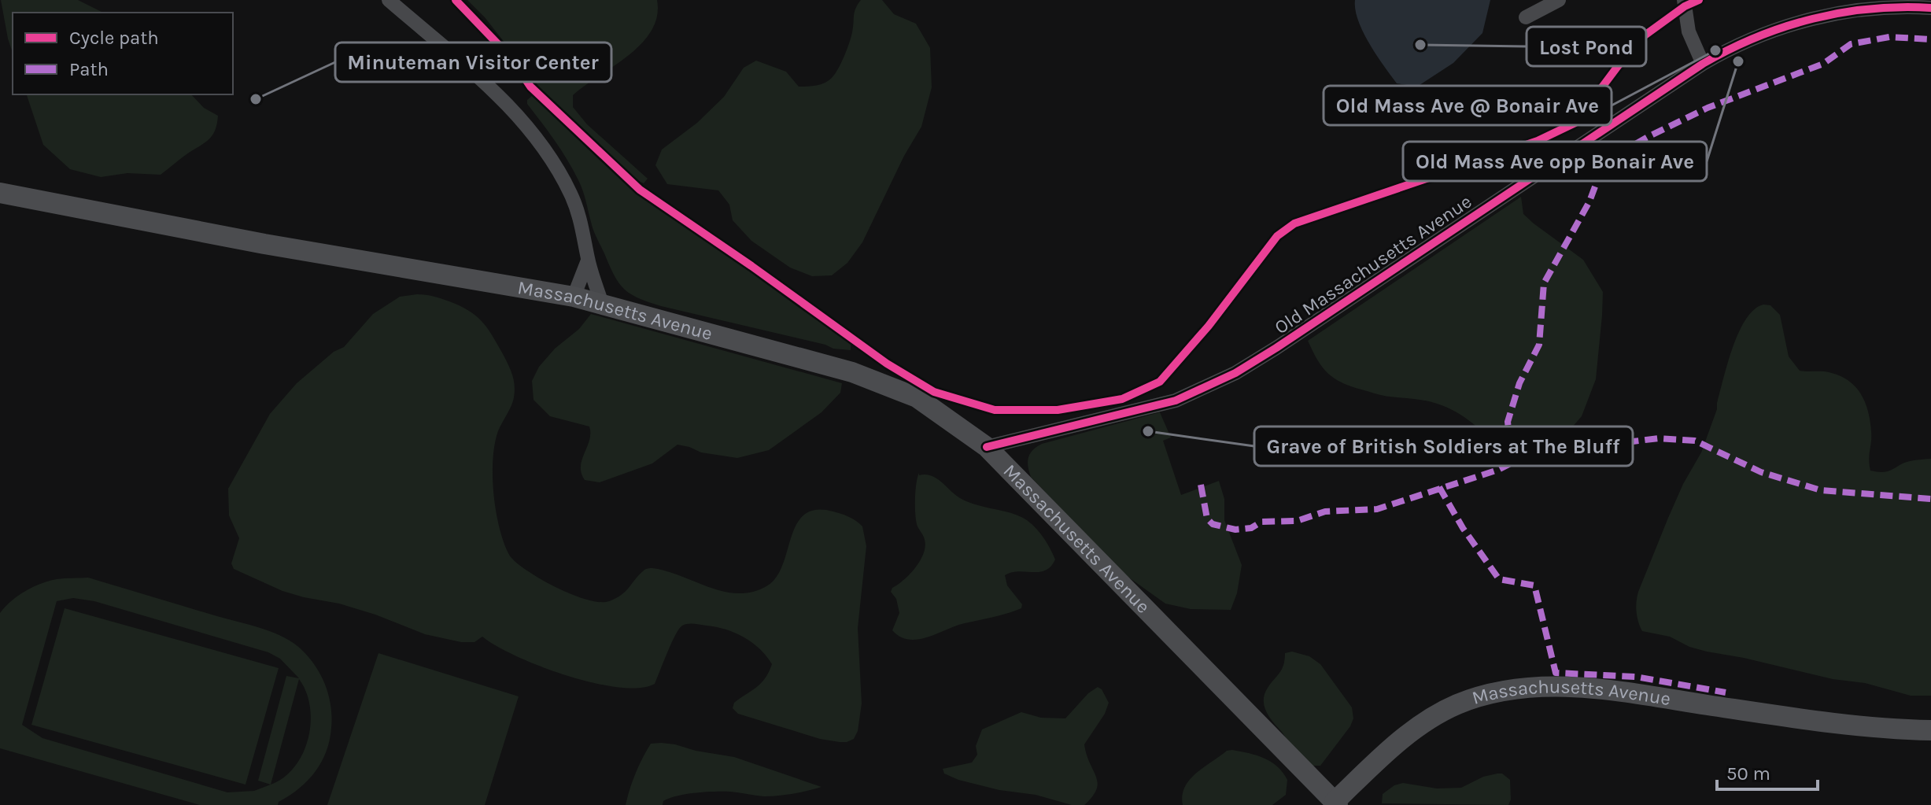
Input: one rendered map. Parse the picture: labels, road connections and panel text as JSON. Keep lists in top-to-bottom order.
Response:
{
  "streets": {
    "main road": ["Massachusetts Avenue"],
    "street": ["Old Massachusetts Avenue"]
  },
  "crossings": [
    ["Old Massachusetts Avenue", "Massachusetts Avenue"]
  ],
  "places": [
    "Lost Pond",
    "Old Mass Ave @ Bonair Ave",
    "Old Mass Ave opp Bonair Ave",
    "Minuteman Visitor Center",
    "Grave of British Soldiers at The Bluff"
  ],
  "legend": ["Cycle path", "Path"],
  "scale_bar": "50 m"
}
